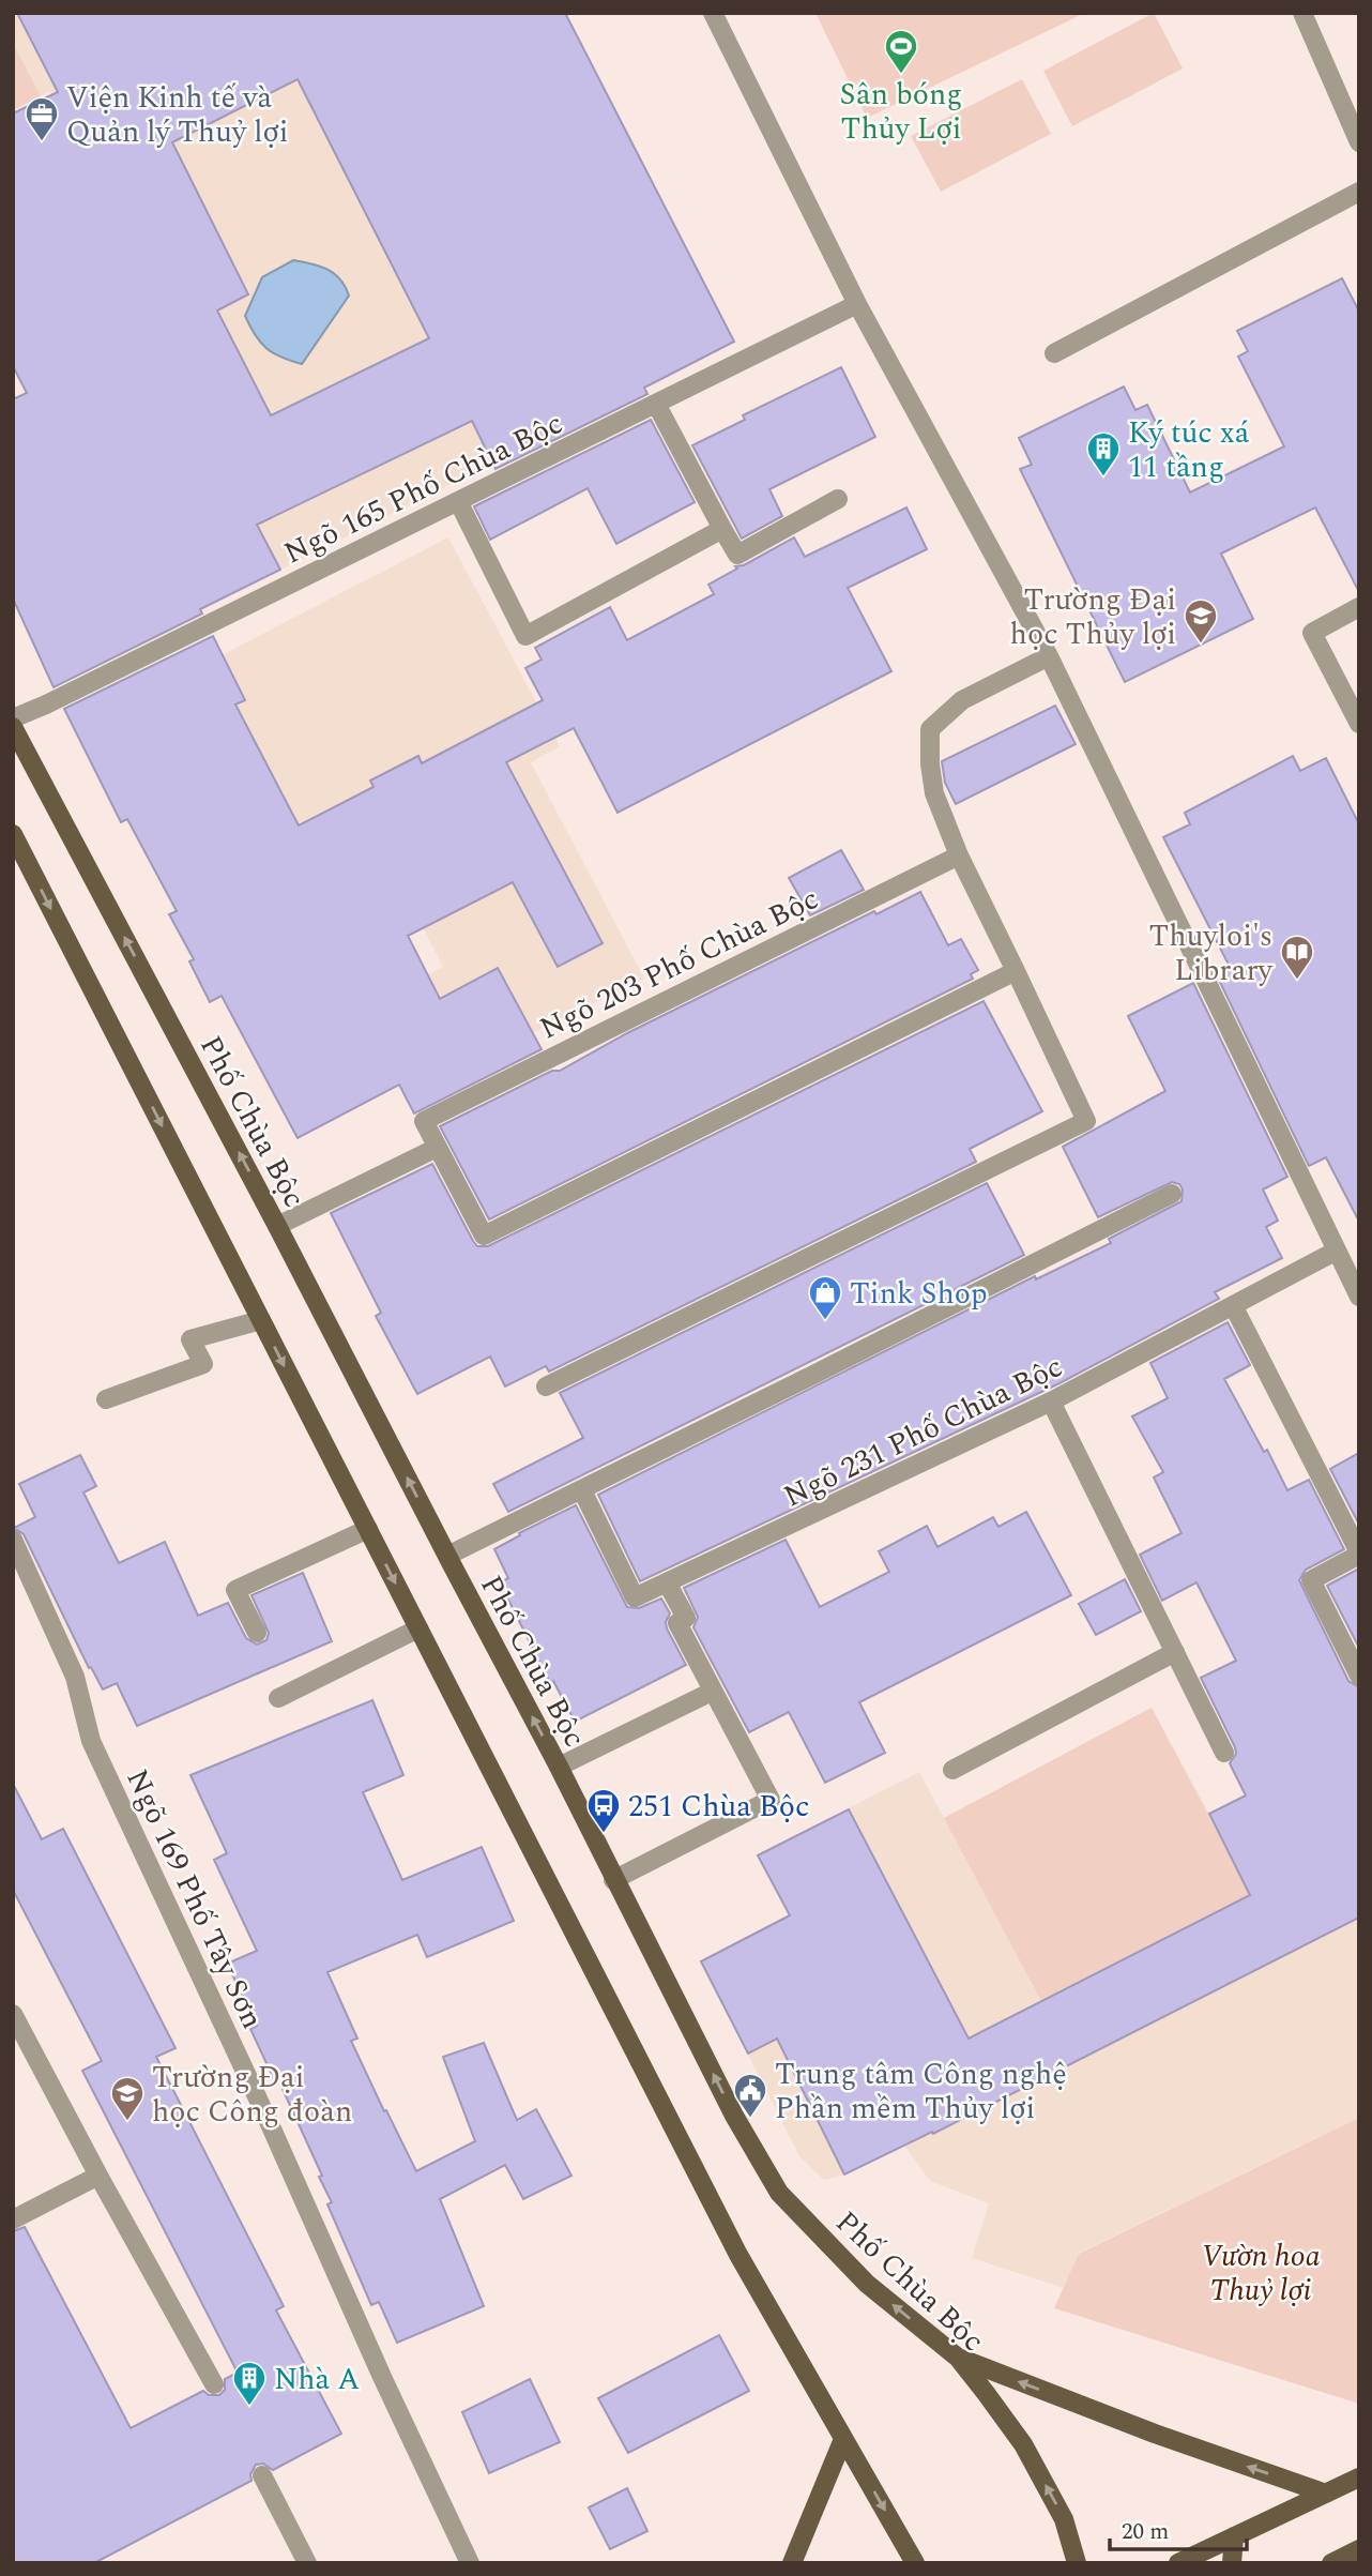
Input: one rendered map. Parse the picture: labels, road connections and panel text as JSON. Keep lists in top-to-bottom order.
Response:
{
  "streets": {
    "main road": ["Phố Chùa Bộc"],
    "street": [
      "Ngõ 165 Phố Chùa Bộc",
      "Ngõ 203 Phố Chùa Bộc",
      "Ngõ 231 Phố Chùa Bộc",
      "Ngõ 169 Phố Tây Sơn"
    ]
  },
  "parks": ["Vườn hoa Thuỷ lợi"],
  "places": {
    "sports": ["Sân bóng Thủy Lợi"],
    "office": ["Viện Kinh tế và Quản lý Thuỷ lợi"],
    "building": ["Ký túc xá 11 tầng", "Nhà A"],
    "school or university": ["Trường Đại học Thủy lợi", "Trường Đại học Công đoàn"],
    "library": ["Thuyloi's Library"],
    "shop": ["Tink Shop"],
    "bus stop": ["251 Chùa Bộc"],
    "public building": ["Trung tâm Công nghệ Phần mềm Thủy lợi"]
  },
  "scale_bar": "20 m"
}
